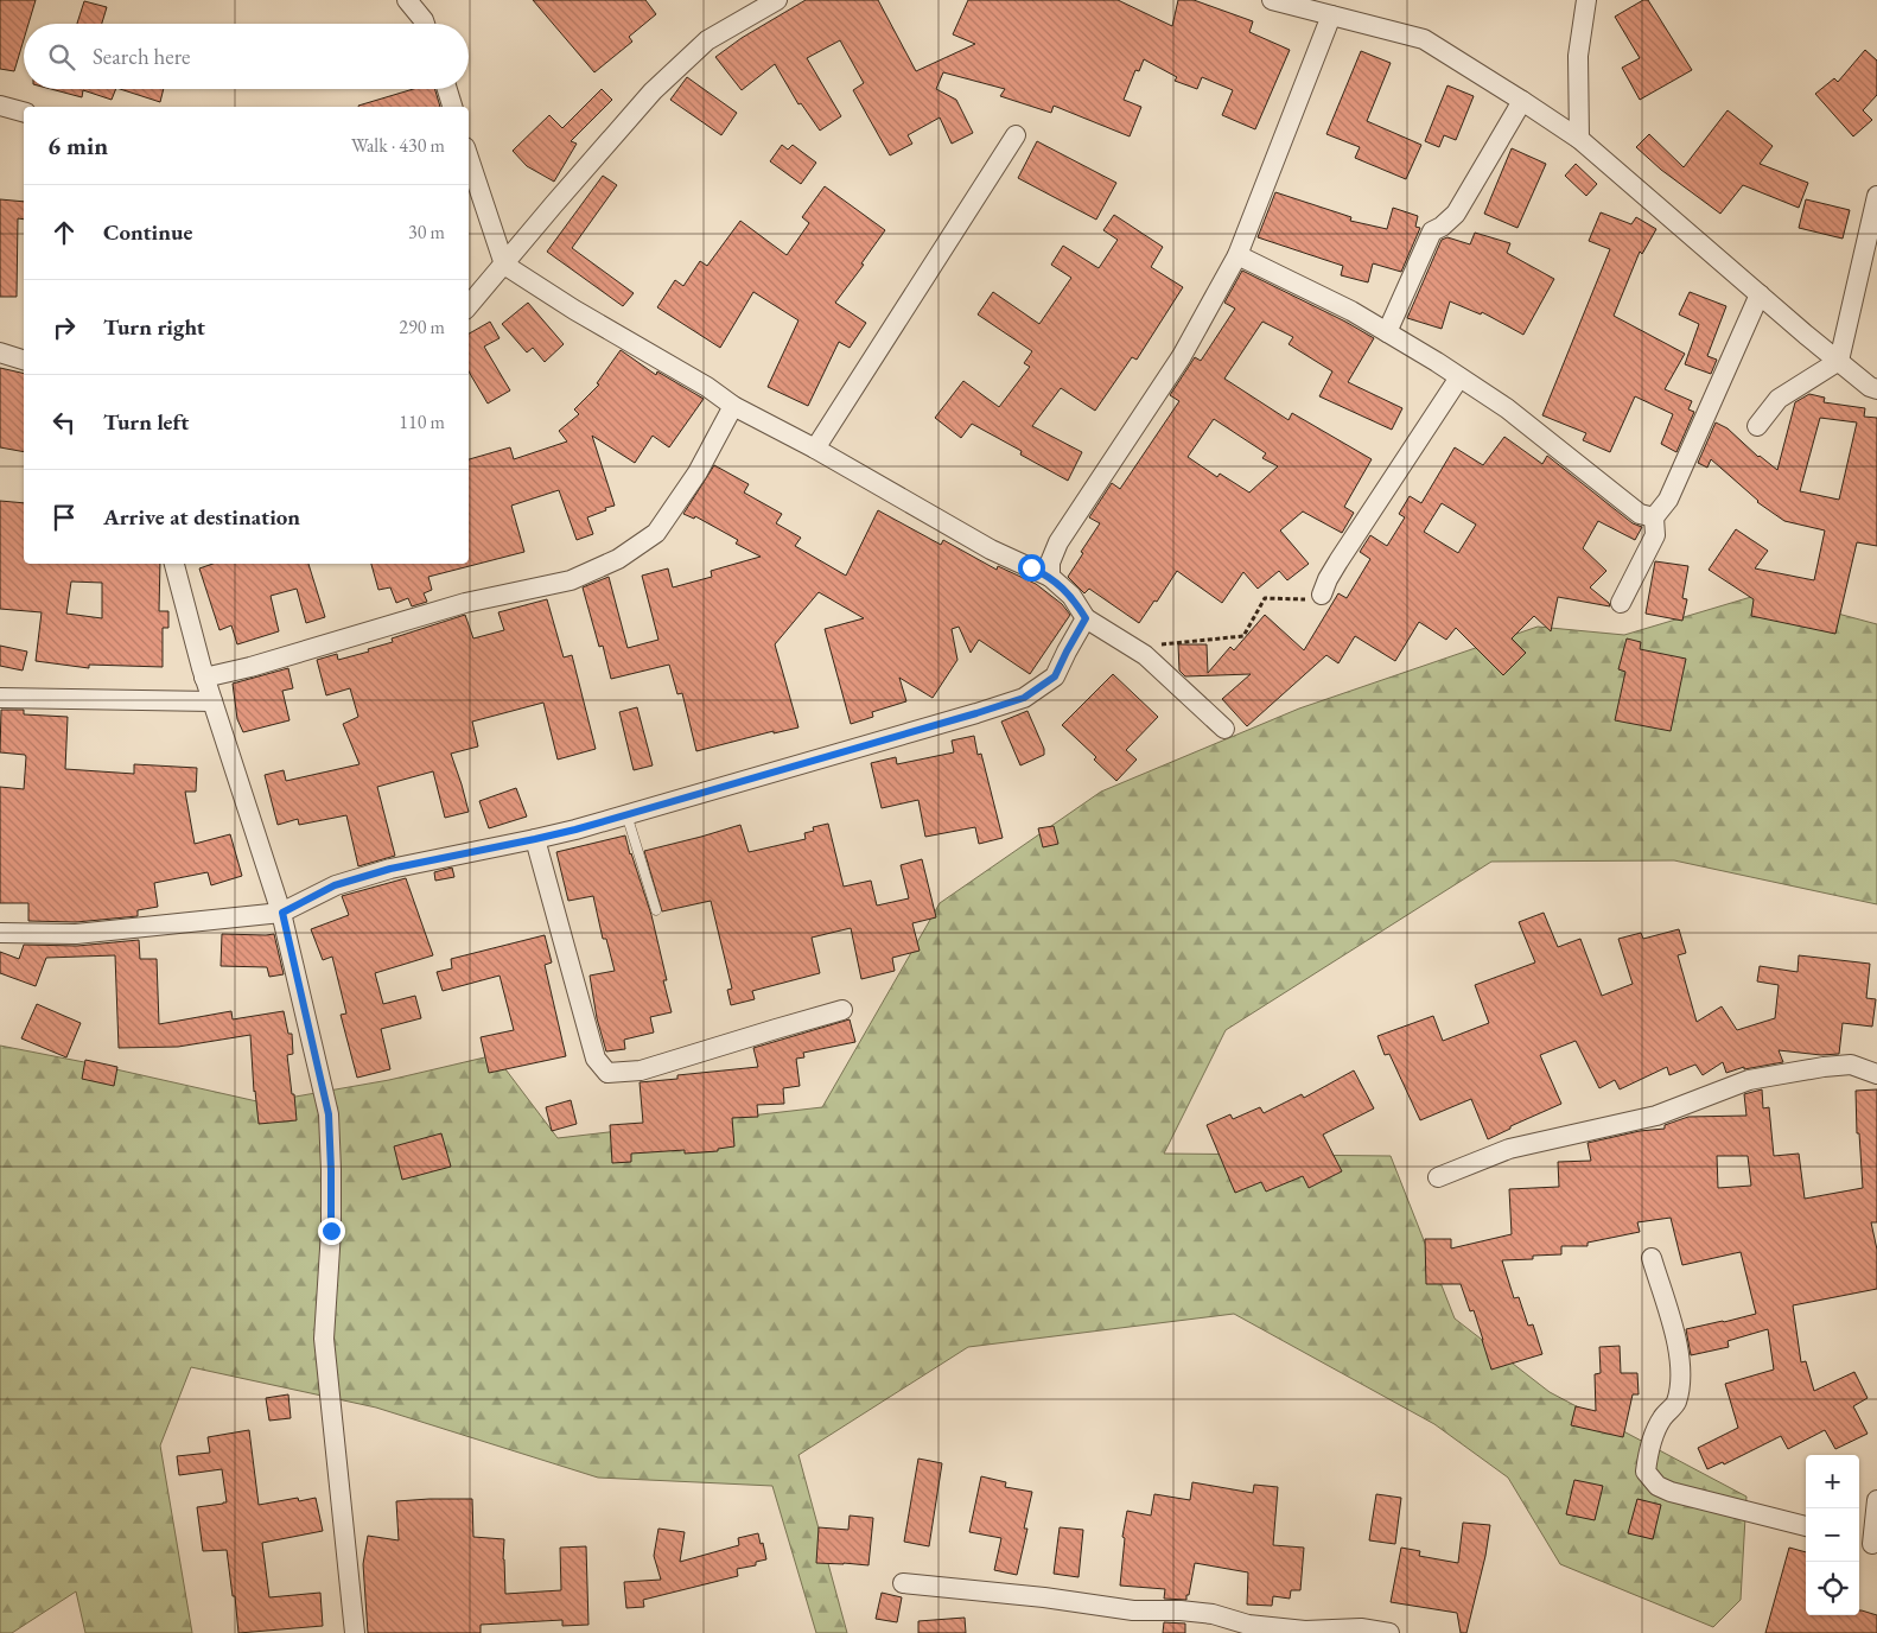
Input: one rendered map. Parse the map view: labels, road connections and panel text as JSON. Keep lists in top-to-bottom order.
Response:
{
  "page": {
    "search": "Search here",
    "heading": ["6 min", "Walk · 430 m"],
    "list": [
      ["Continue", "30 m"],
      ["Turn right", "290 m"],
      ["Turn left", "110 m"],
      "Arrive at destination"
    ],
    "map_buttons": ["+", "−"]
  }
}
